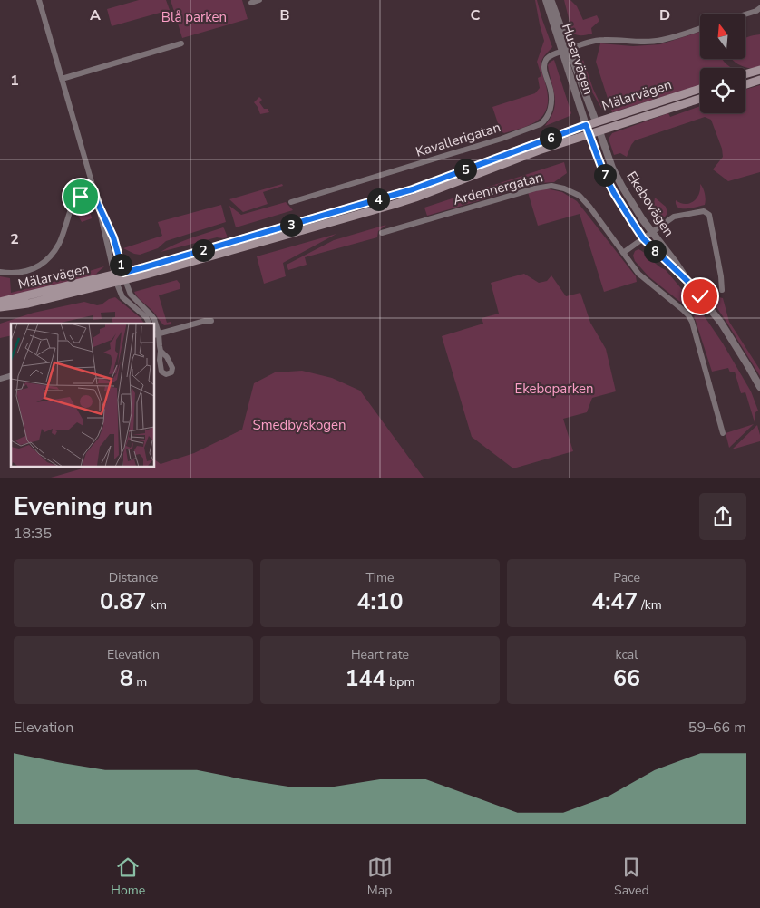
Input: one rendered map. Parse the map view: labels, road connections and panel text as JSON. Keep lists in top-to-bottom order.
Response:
{
  "streets": {
    "main road": ["Mälarvägen"],
    "street": [
      "Husarvägen",
      "Kavallerigatan",
      "Ardennergatan",
      "Ekebovägen"
    ]
  },
  "crossings": [
    ["Husarvägen", "Mälarvägen"],
    ["Husarvägen", "Kavallerigatan"],
    ["Mälarvägen", "Ekebovägen"]
  ],
  "parks": ["Blå parken", "Ekeboparken", "Smedbyskogen"],
  "north": "top",
  "page": {
    "pins": [
      "6",
      "5",
      "7",
      "4",
      "3",
      "2",
      "8",
      "1"
    ],
    "heading": ["Evening run", "18:35"],
    "stats": [
      ["Distance", "0.87 km"],
      ["Time", "4:10"],
      ["Pace", "4:47 /km"],
      ["Elevation", "8 m"],
      ["Heart rate", "144 bpm"],
      ["kcal", "66"]
    ],
    "chart": ["Elevation", "59–66 m"],
    "tabs": ["Home", "Map", "Saved"]
  },
  "grid": {
    "columns": [
      "A",
      "B",
      "C",
      "D"
    ],
    "rows": ["1", "2"]
  }
}
